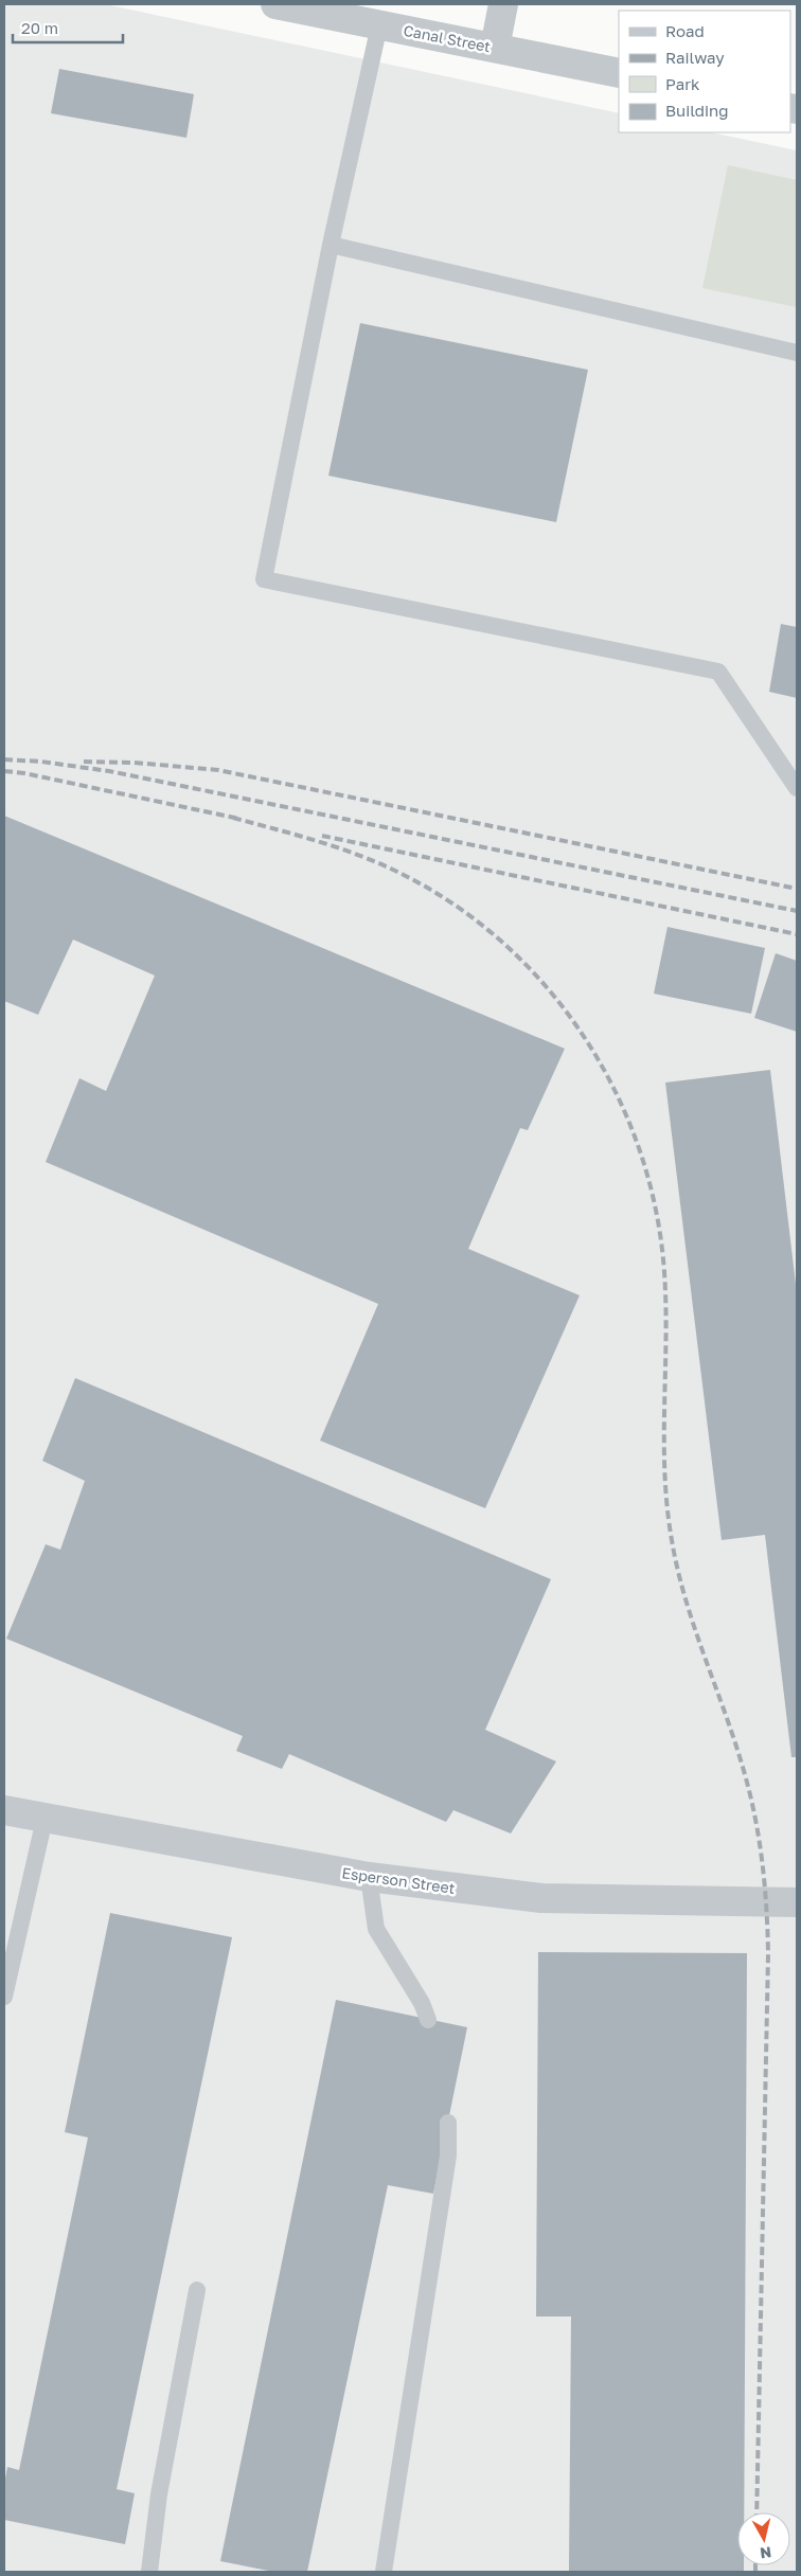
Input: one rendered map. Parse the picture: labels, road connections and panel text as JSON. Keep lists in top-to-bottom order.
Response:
{
  "streets": {
    "street": ["Canal Street", "Esperson Street"]
  },
  "legend": [
    "Road",
    "Railway",
    "Park",
    "Building"
  ],
  "scale_bar": "20 m",
  "north": "bottom"
}
